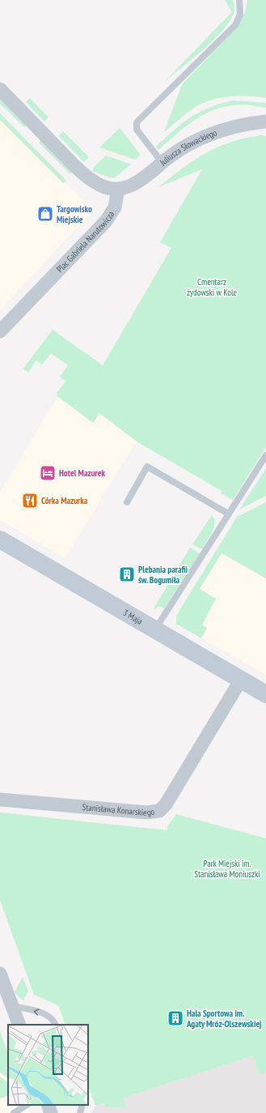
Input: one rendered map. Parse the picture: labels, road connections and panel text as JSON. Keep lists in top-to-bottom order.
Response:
{
  "streets": {
    "street": [
      "Juliusza Słowackiego",
      "Plac Gabriela Narutowicza",
      "3 Maja",
      "Stanisława Konarskiego"
    ]
  },
  "crossings": [
    ["Juliusza Słowackiego", "Plac Gabriela Narutowicza"],
    ["3 Maja", "Stanisława Konarskiego"]
  ],
  "parks": ["Cmentarz żydowski w Kole", "Park Miejski im. Stanisława Moniuszki"],
  "places": {
    "shop": ["Targowisko Miejskie"],
    "hotel": ["Hotel Mazurek"],
    "restaurant": ["Córka Mazurka"],
    "building": ["Plebania parafii św. Bogumiła", "Hala Sportowa im. Agaty Mróz-Olszewskiej"]
  }
}
